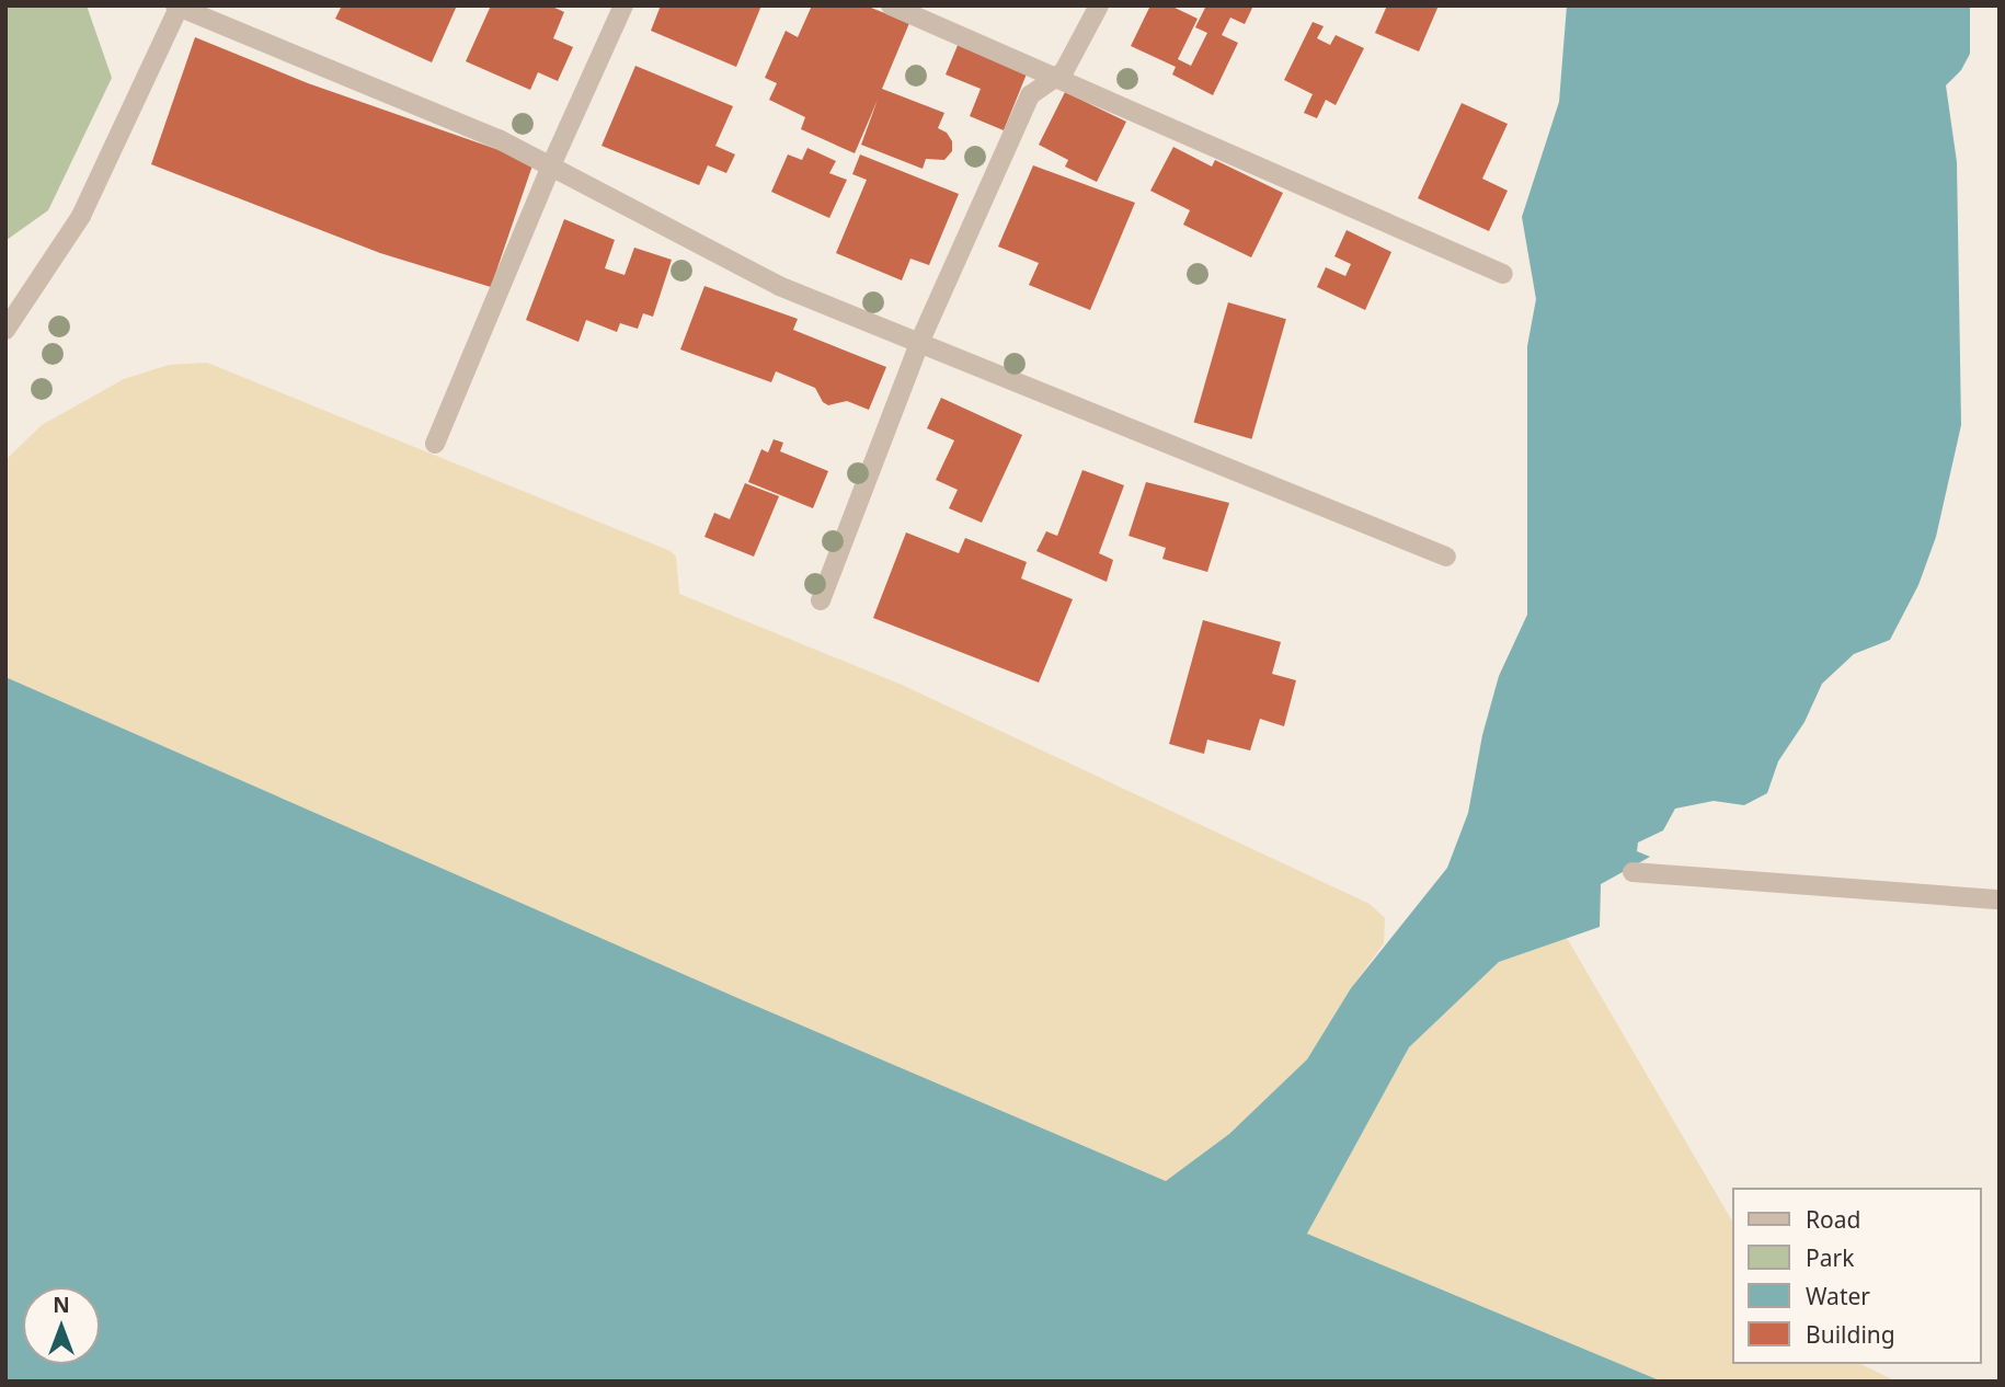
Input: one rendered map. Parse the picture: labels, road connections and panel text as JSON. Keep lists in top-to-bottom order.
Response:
{
  "legend": [
    "Road",
    "Park",
    "Water",
    "Building"
  ],
  "north": "top"
}
